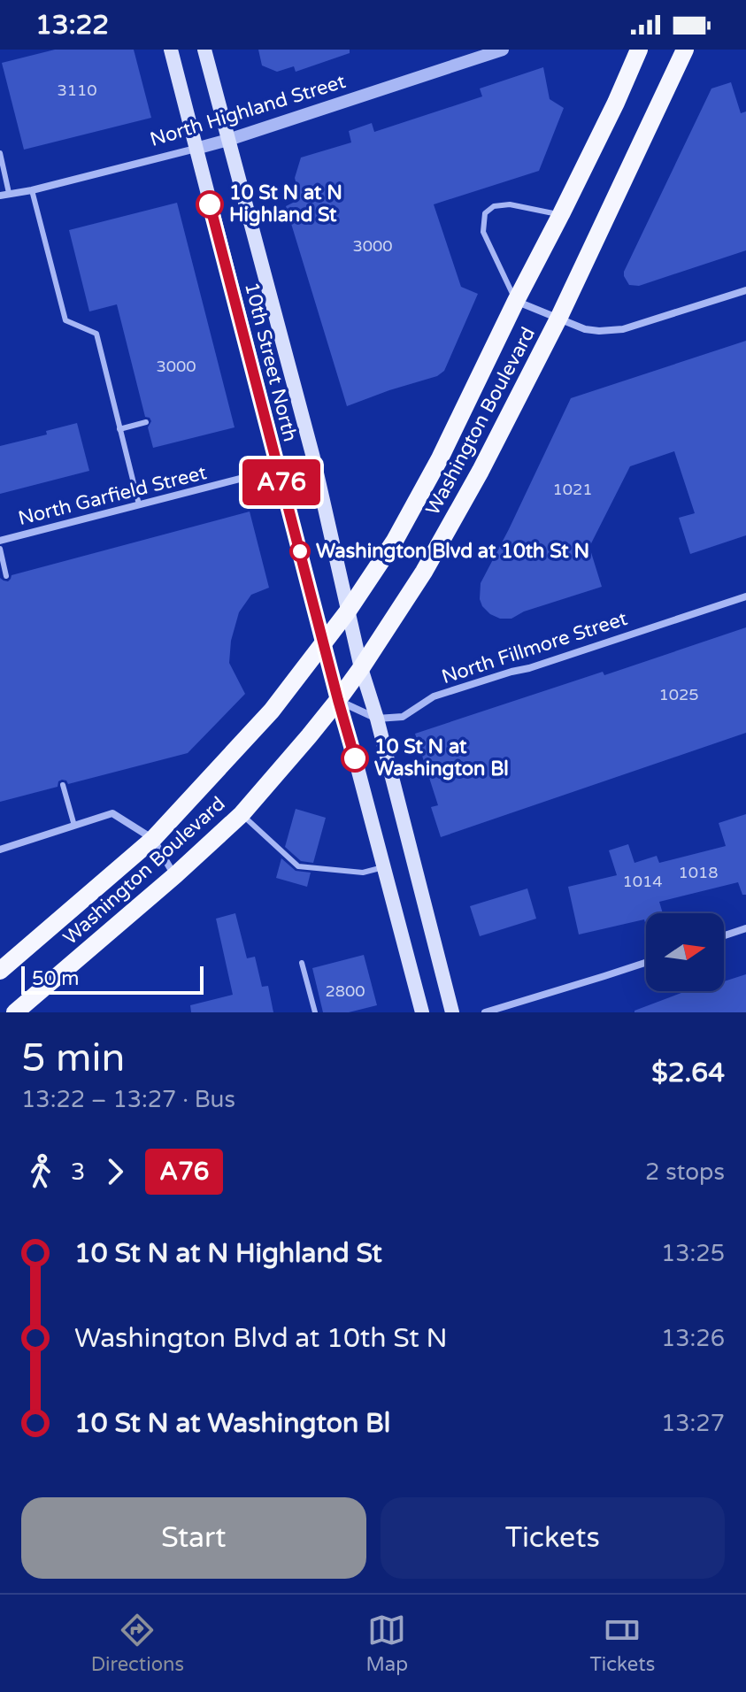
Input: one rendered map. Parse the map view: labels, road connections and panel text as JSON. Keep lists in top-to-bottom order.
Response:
{
  "streets": {
    "main road": ["10th Street North", "Washington Boulevard"],
    "street": ["North Highland Street", "North Garfield Street", "North Fillmore Street"]
  },
  "crossings": [
    ["North Highland Street", "10th Street North"],
    ["10th Street North", "Washington Boulevard"],
    ["10th Street North", "North Garfield Street"],
    ["10th Street North", "North Fillmore Street"]
  ],
  "places": ["10 St N at N Highland St", "Washington Blvd at 10th St N", "10 St N at Washington Bl"],
  "lines": ["bus line A76"],
  "house_numbers": [
    "3110",
    "3000",
    "3000",
    "1021",
    "1025",
    "1018",
    "1014",
    "2800"
  ],
  "scale_bar": "50 m",
  "north": "right",
  "page": {
    "status": "13:22",
    "on_map": "A76",
    "scale": "50 m",
    "heading": ["5 min", "13:22 – 13:27 · Bus", "$2.64"],
    "legs": ["3", "A76", "2 stops"],
    "list": [
      {
        "name": "10 St N at N Highland St",
        "value": "13:25"
      },
      {
        "name": "Washington Blvd at 10th St N",
        "value": "13:26"
      },
      {
        "name": "10 St N at Washington Bl",
        "value": "13:27"
      }
    ],
    "buttons": ["Start", "Tickets"],
    "tabs": ["Directions", "Map", "Tickets"]
  }
}
